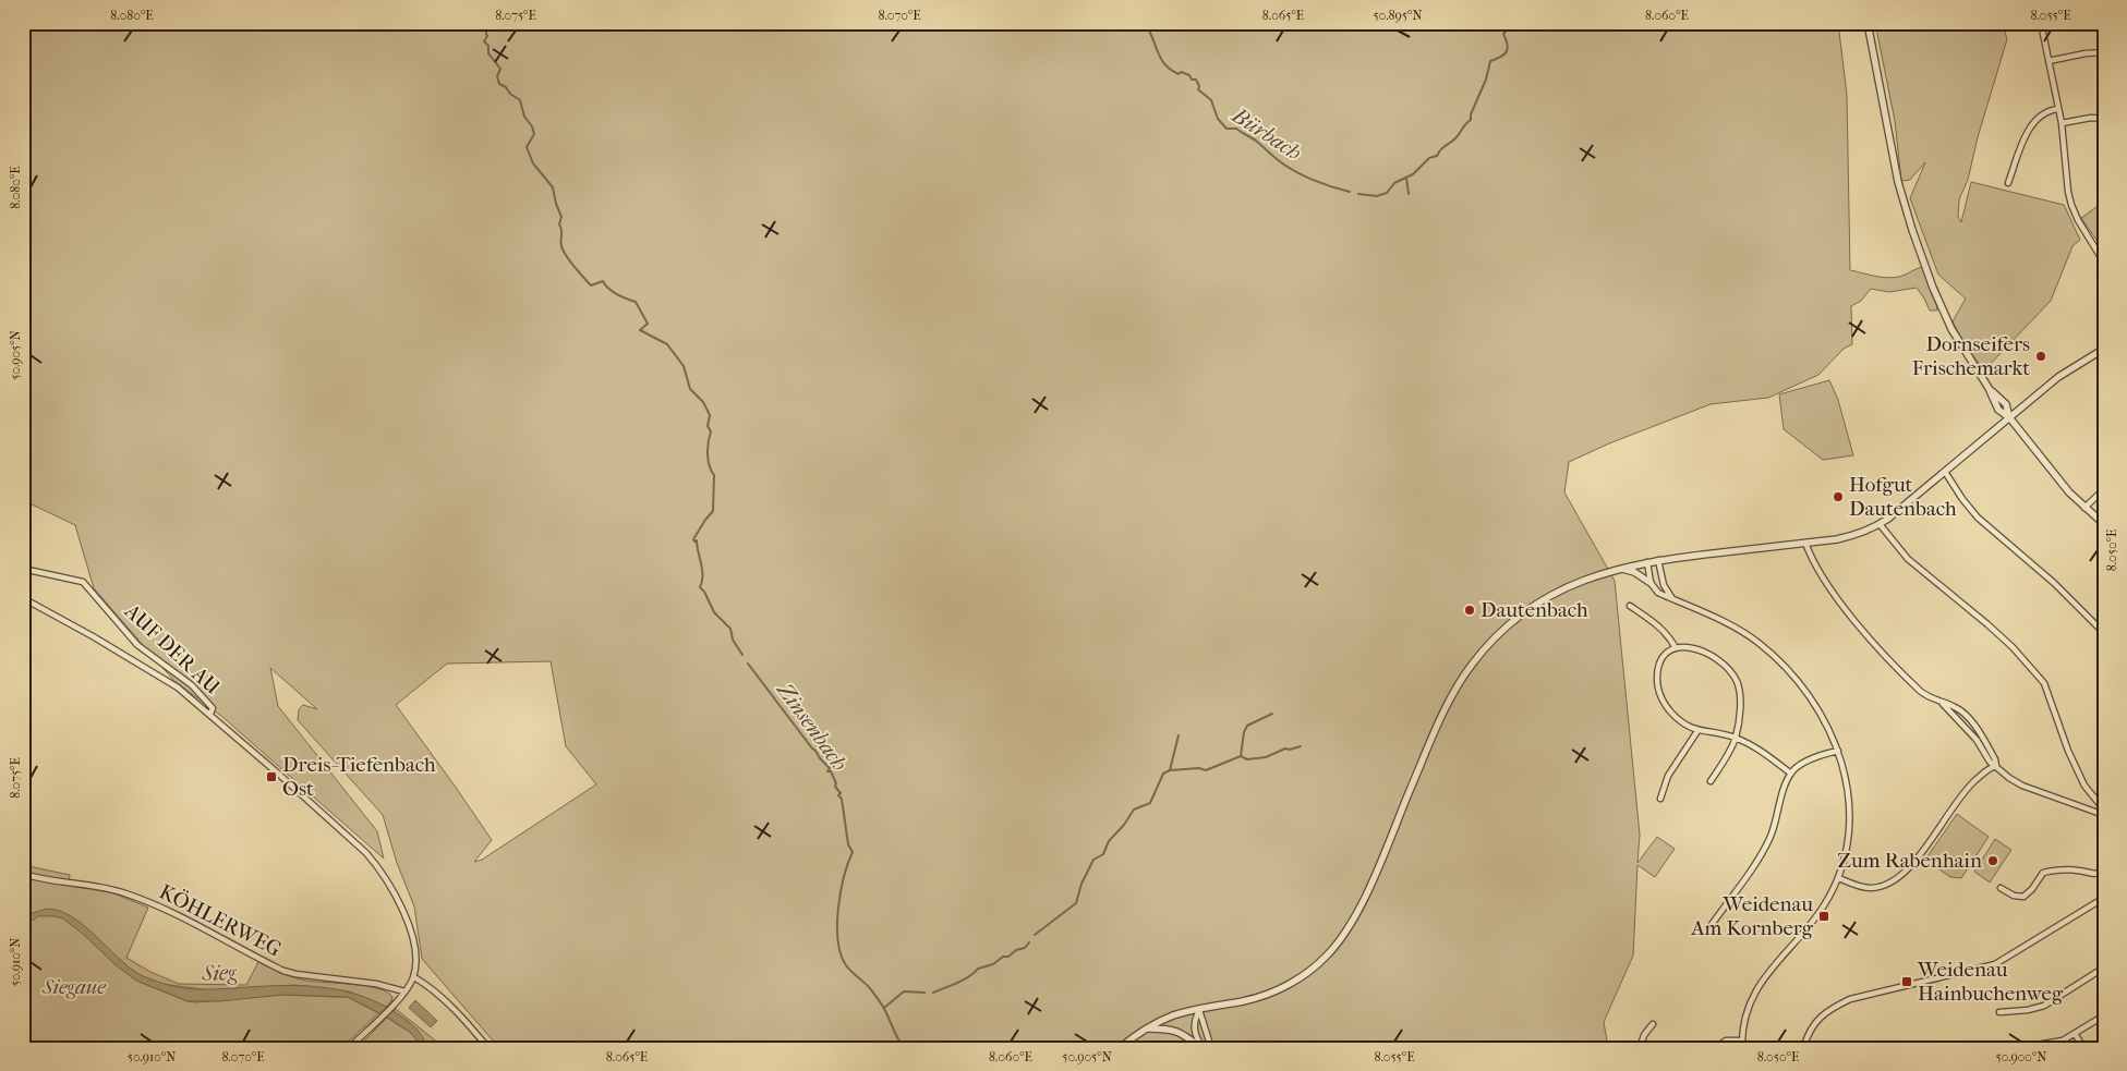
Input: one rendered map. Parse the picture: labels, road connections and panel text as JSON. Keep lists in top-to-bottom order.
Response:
{
  "streets": {
    "street": ["AUF DER AU", "KÖHLERWEG"]
  },
  "water": ["Bürbach", "Zinsenbach", "Sieg"],
  "parks": ["Siegaue"],
  "places": {
    "other": [
      "Dornseifers Frischemarkt",
      "Hofgut Dautenbach",
      "Dautenbach",
      "Zum Rabenhain"
    ],
    "transit": ["Dreis-Tiefenbach Ost", "Weidenau Am Kornberg", "Weidenau Hainbuchenweg"]
  },
  "coordinates": [
    "8.080°E",
    "8.075°E",
    "8.070°E",
    "8.065°E",
    "50.895°N",
    "8.060°E",
    "8.055°E",
    "50.905°N",
    "8.050°E",
    "50.910°N",
    "50.900°N"
  ]
}
